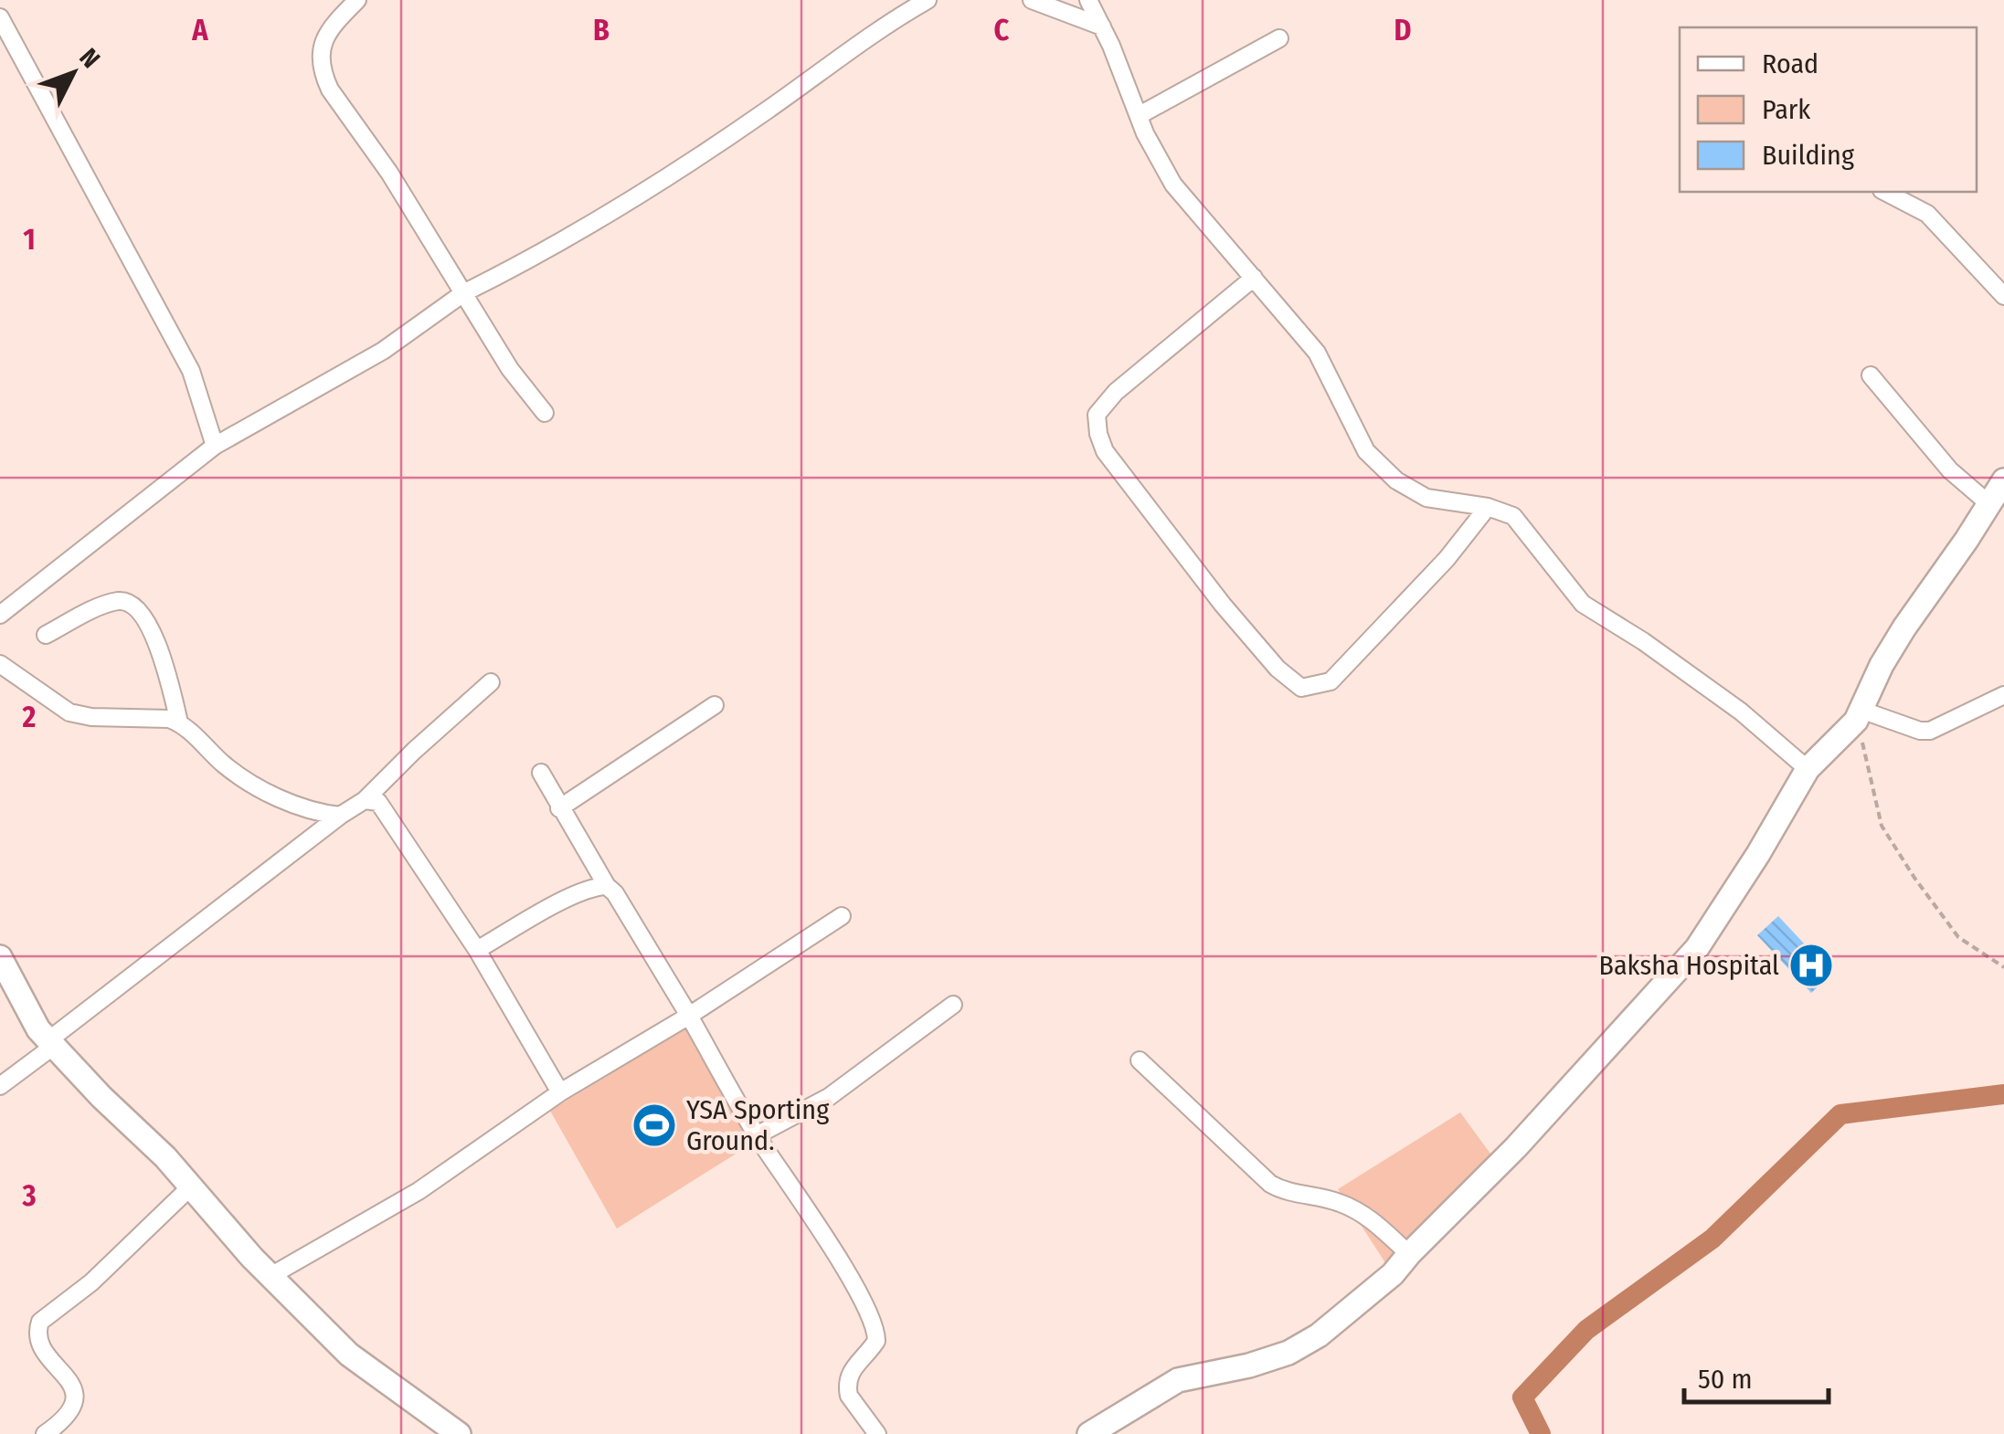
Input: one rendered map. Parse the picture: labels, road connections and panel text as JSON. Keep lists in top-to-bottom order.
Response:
{
  "places": {
    "hospital": ["Baksha Hospital"],
    "sports": ["YSA Sporting Ground."]
  },
  "legend": ["Road", "Park", "Building"],
  "scale_bar": "50 m",
  "north": "top right",
  "grid": {
    "columns": [
      "A",
      "B",
      "C",
      "D"
    ],
    "rows": ["1", "2", "3"]
  }
}
